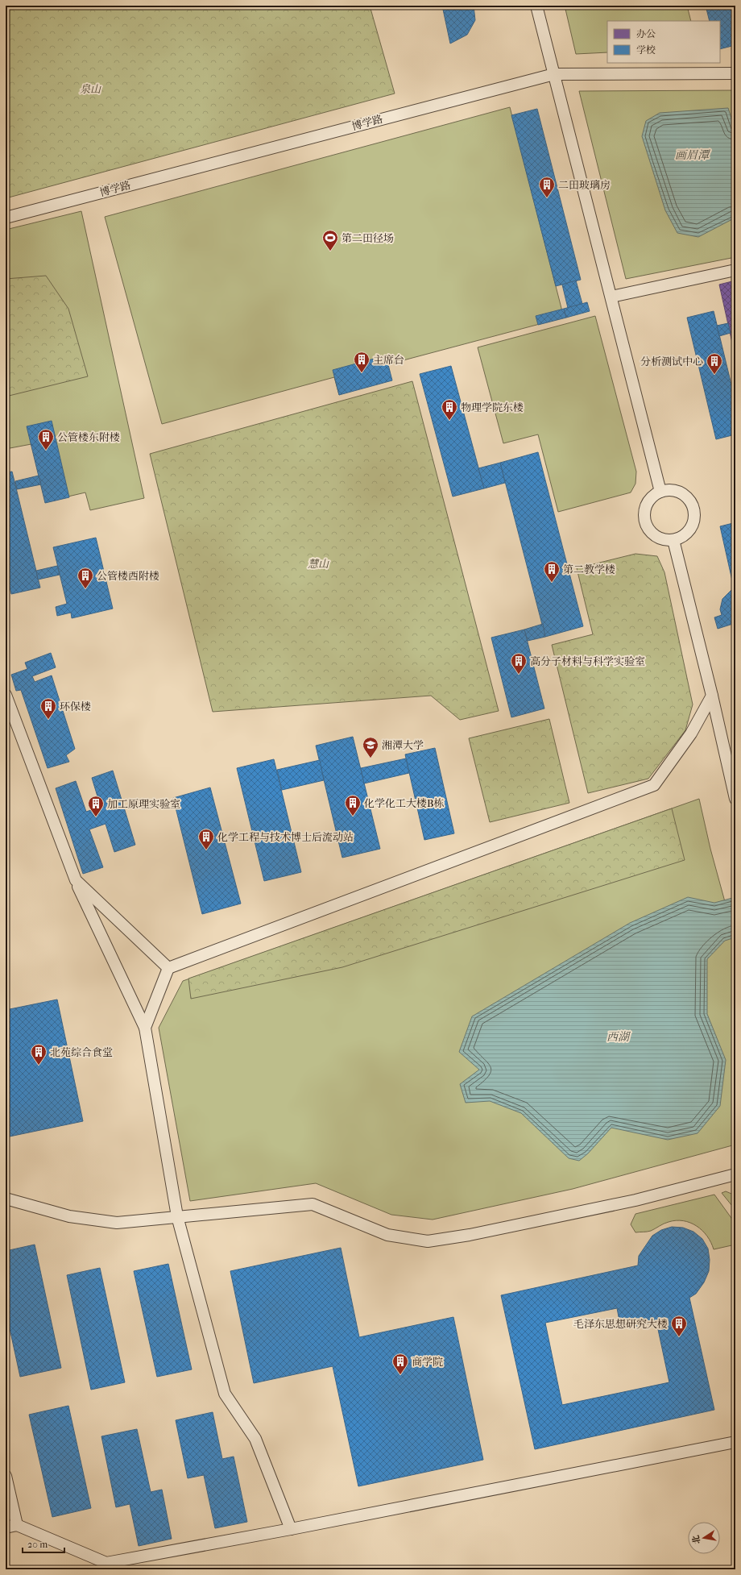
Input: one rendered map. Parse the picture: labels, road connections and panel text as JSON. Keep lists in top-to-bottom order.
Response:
{
  "streets": {
    "street": ["博学路"]
  },
  "water": ["画眉潭", "西湖"],
  "parks": ["泉山", "慧山"],
  "places": {
    "building": [
      "二田玻璃房",
      "主席台",
      "分析测试中心",
      "物理学院东楼",
      "公管楼东附楼",
      "第二教学楼",
      "公管楼西附楼",
      "高分子材料与科学实验室",
      "环保楼",
      "化学化工大楼B栋",
      "加工原理实验室",
      "化学工程与技术博士后流动站",
      "北苑综合食堂",
      "毛泽东思想研究大楼",
      "商学院"
    ],
    "sports": ["第二田径场"],
    "school or university": ["湘潭大学"]
  },
  "legend": ["办公", "学校"],
  "scale_bar": "20 m",
  "north": "left"
}
